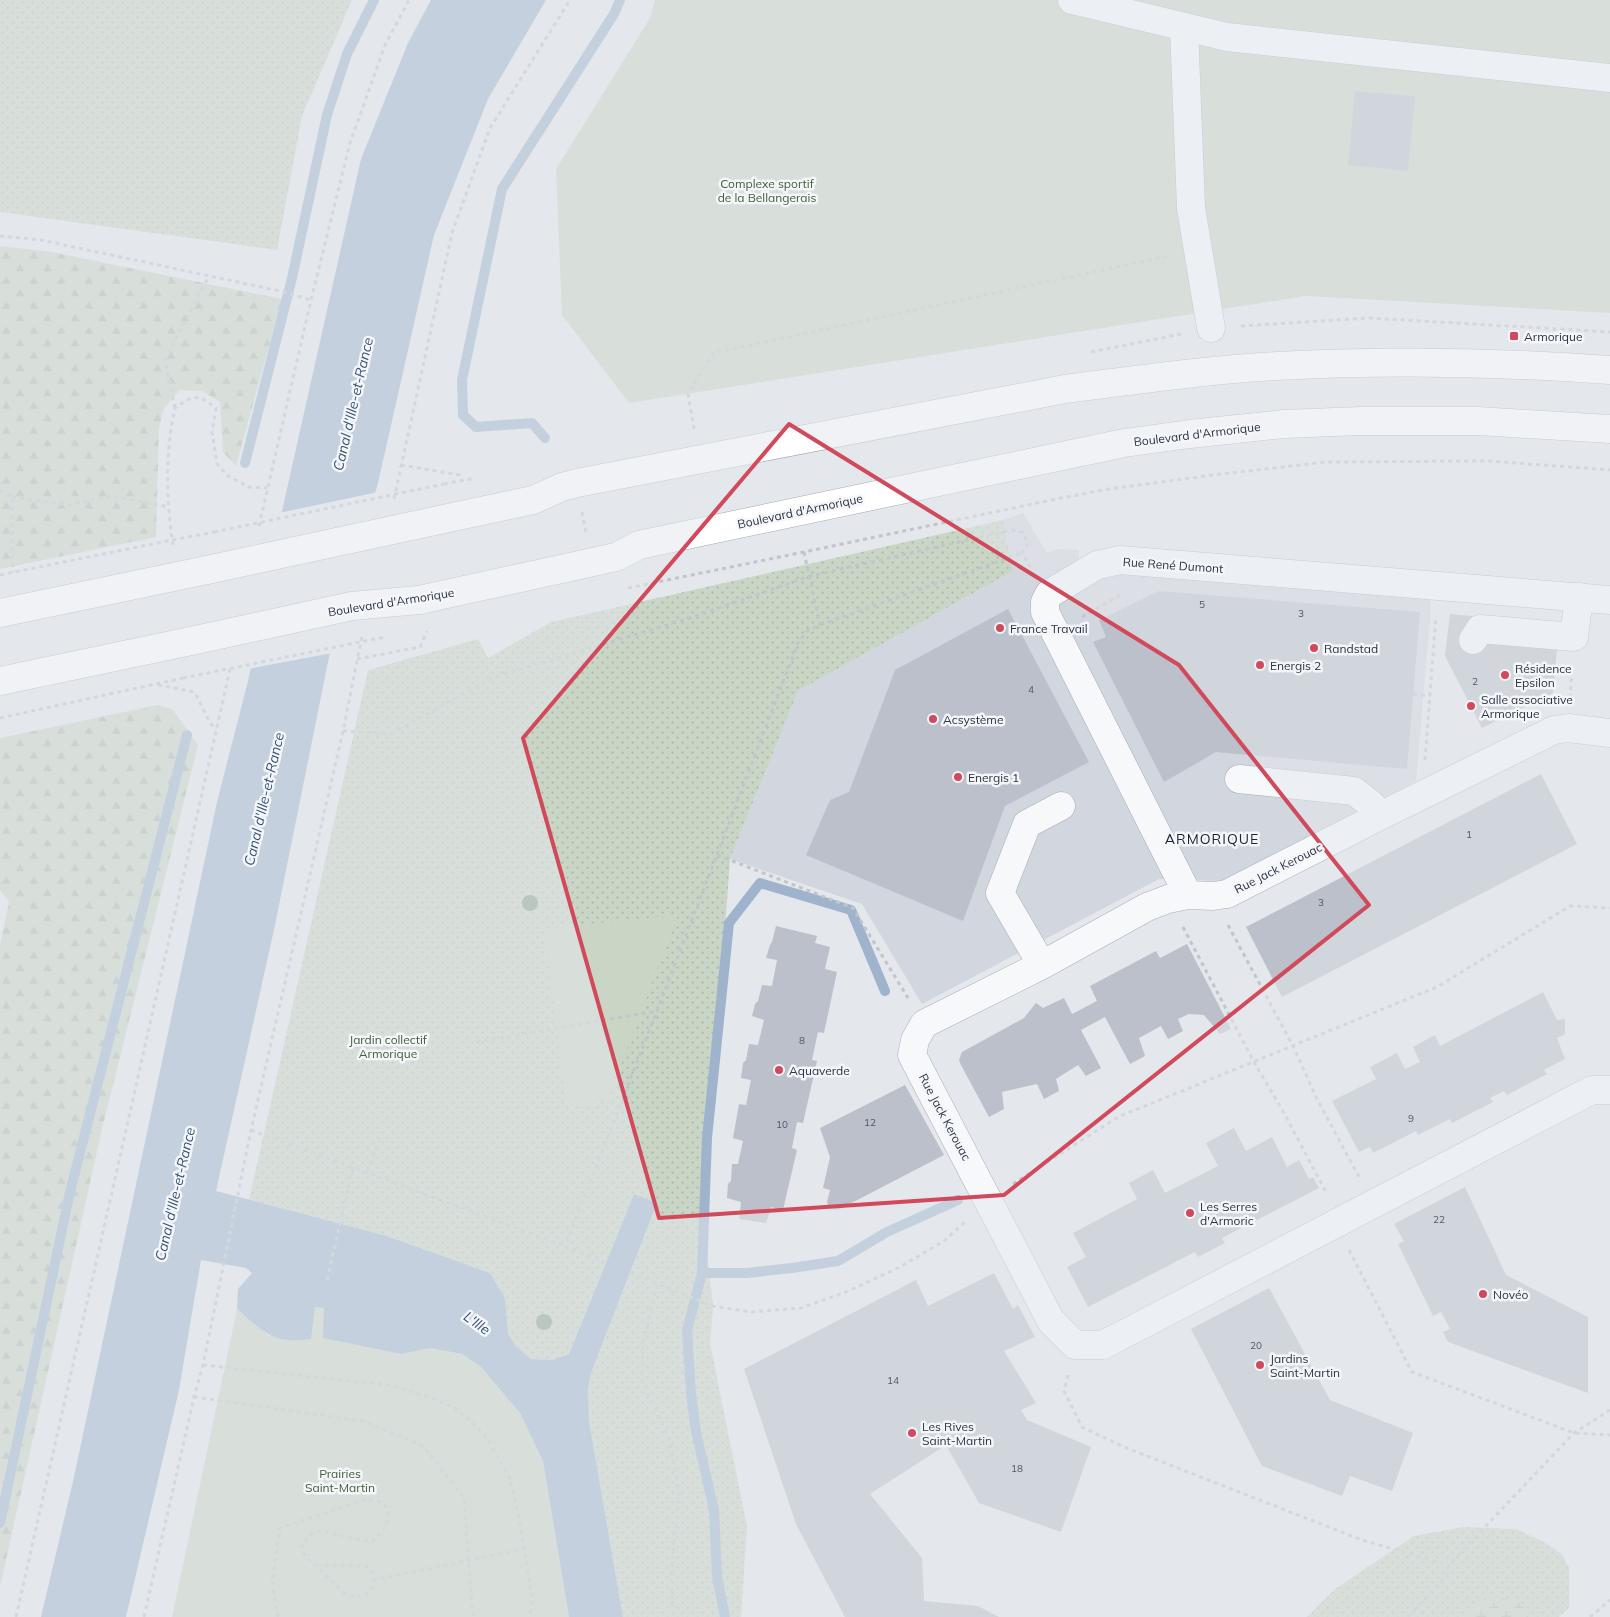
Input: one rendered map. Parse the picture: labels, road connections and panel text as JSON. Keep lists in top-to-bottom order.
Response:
{
  "streets": {
    "main road": ["Boulevard d'Armorique"],
    "street": ["Rue René Dumont", "Rue Jack Kerouac"]
  },
  "districts": ["ARMORIQUE"],
  "water": ["Canal d'Ille-et-Rance", "L'Ille"],
  "parks": ["Complexe sportif de la Bellangerais", "Jardin collectif Armorique", "Prairies Saint-Martin"],
  "places": {
    "transit": ["Armorique"],
    "other": [
      "France Travail",
      "Randstad",
      "Energis 2",
      "Résidence Epsilon",
      "Salle associative Armorique",
      "Acsystème",
      "Energis 1",
      "Aquaverde",
      "Les Serres d'Armoric",
      "Novéo",
      "Jardins Saint-Martin",
      "Les Rives Saint-Martin"
    ]
  },
  "house_numbers": [
    "5",
    "3",
    "2",
    "4",
    "1",
    "3",
    "8",
    "9",
    "12",
    "10",
    "22",
    "20",
    "14",
    "18"
  ]
}
